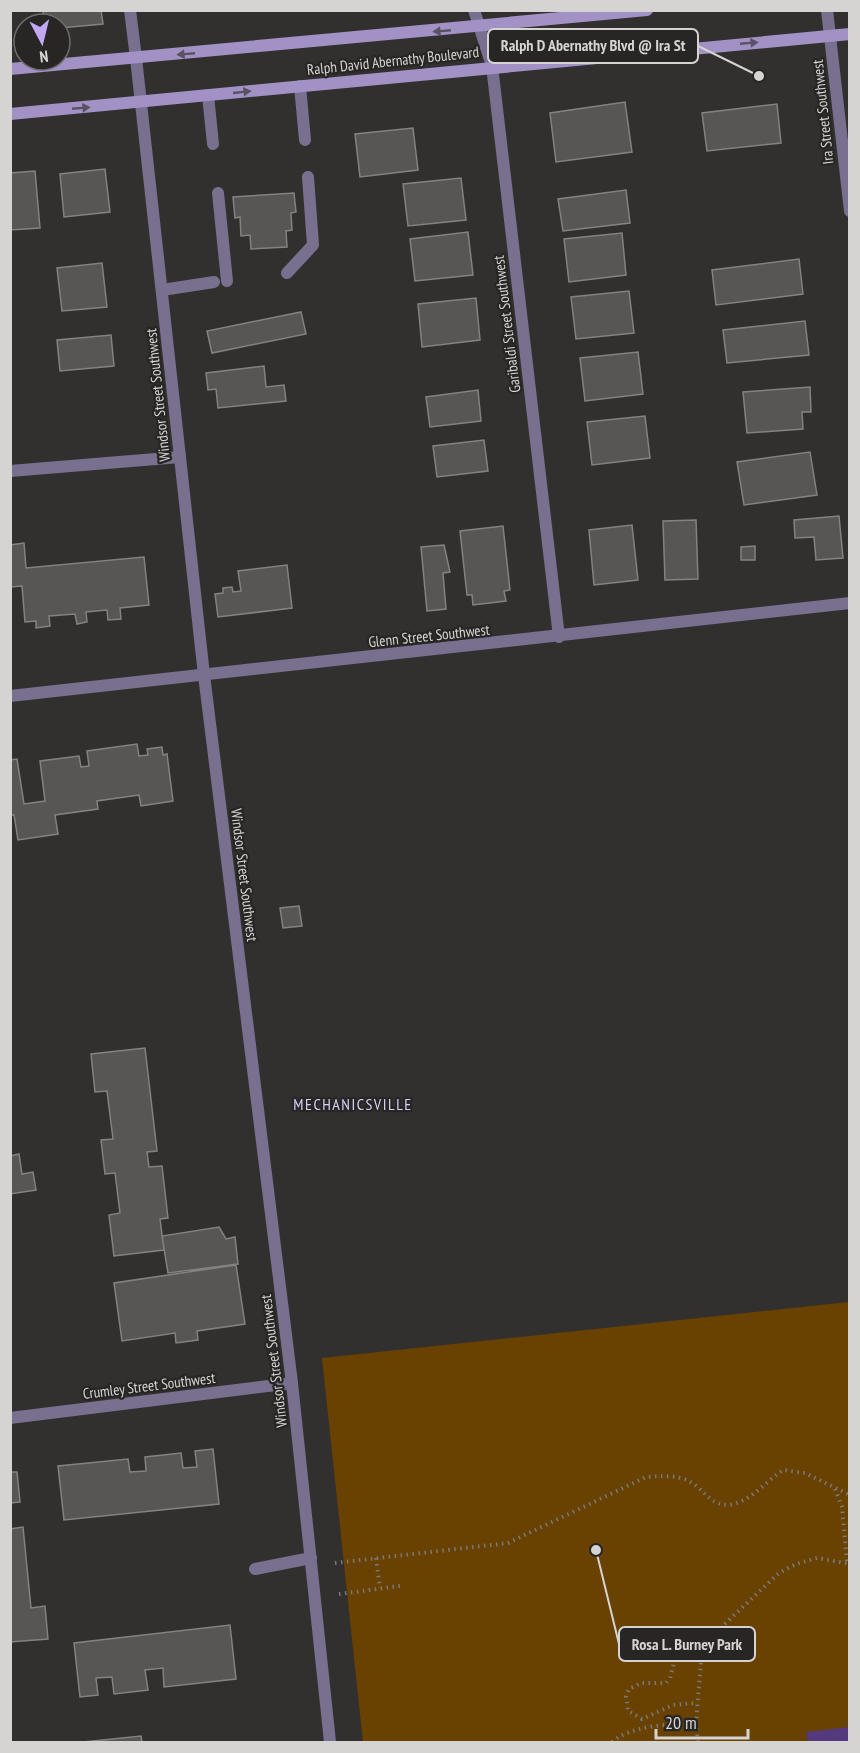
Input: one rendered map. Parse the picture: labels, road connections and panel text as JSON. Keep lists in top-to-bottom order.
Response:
{
  "streets": {
    "main road": ["Ralph David Abernathy Boulevard"],
    "street": [
      "Ira Street Southwest",
      "Garibaldi Street Southwest",
      "Windsor Street Southwest",
      "Glenn Street Southwest",
      "Crumley Street Southwest"
    ]
  },
  "crossings": [
    ["Ralph David Abernathy Boulevard", "Ira Street Southwest"],
    ["Ralph David Abernathy Boulevard", "Garibaldi Street Southwest"],
    ["Ralph David Abernathy Boulevard", "Windsor Street Southwest"],
    ["Garibaldi Street Southwest", "Glenn Street Southwest"],
    ["Windsor Street Southwest", "Glenn Street Southwest"],
    ["Windsor Street Southwest", "Crumley Street Southwest"]
  ],
  "districts": ["MECHANICSVILLE"],
  "places": ["Ralph D Abernathy Blvd @ Ira St", "Rosa L. Burney Park"],
  "scale_bar": "20 m",
  "north": "bottom"
}
